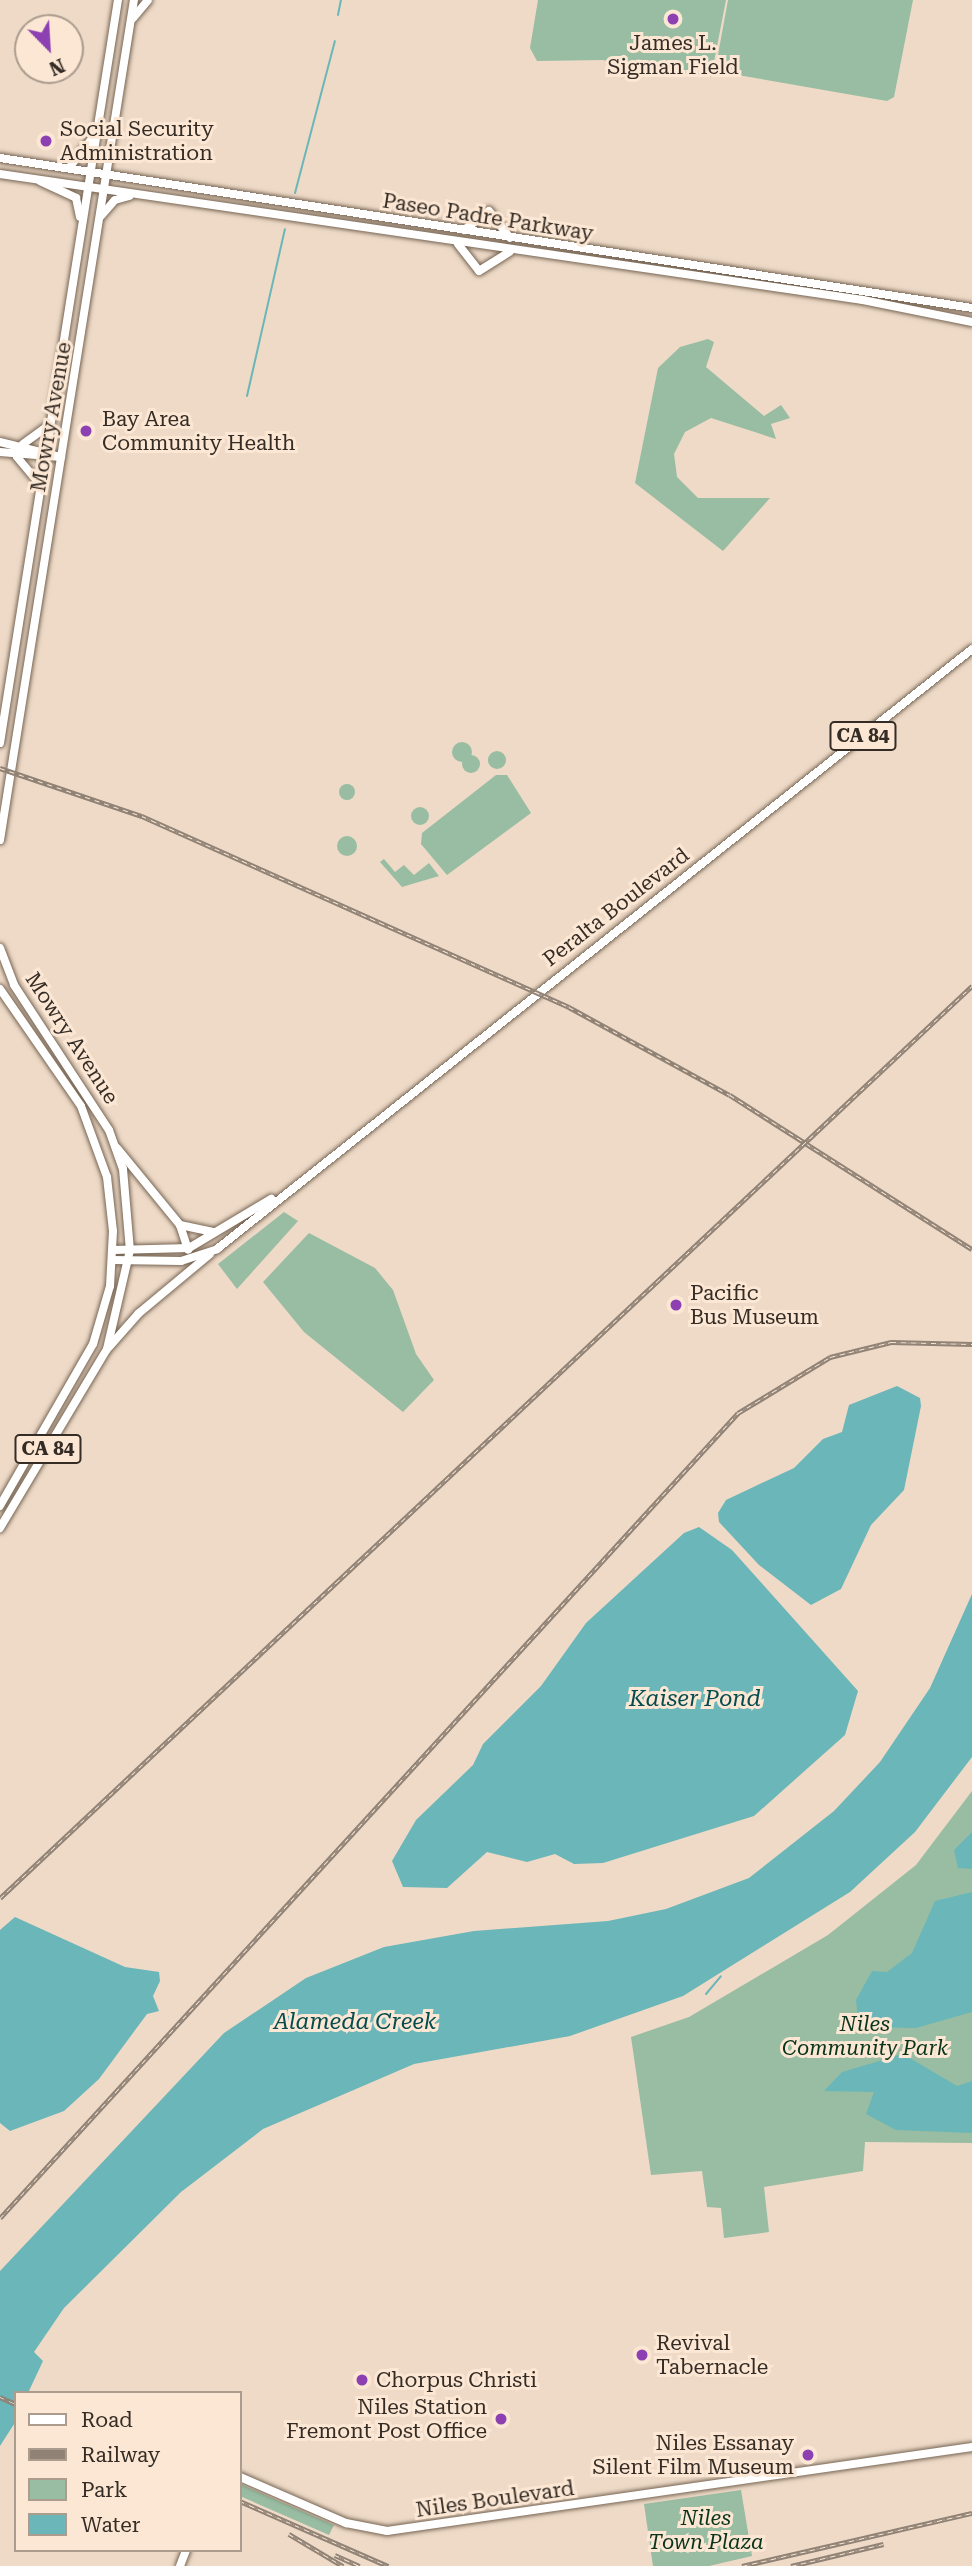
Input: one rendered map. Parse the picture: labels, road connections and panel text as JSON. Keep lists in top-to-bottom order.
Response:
{
  "streets": {
    "main road": [
      "Paseo Padre Parkway",
      "Mowry Avenue",
      "CA 84",
      "Peralta Boulevard",
      "Niles Boulevard"
    ]
  },
  "crossings": [
    ["Paseo Padre Parkway", "Mowry Avenue"],
    ["Mowry Avenue", "Peralta Boulevard"]
  ],
  "water": ["Kaiser Pond", "Alameda Creek"],
  "parks": ["Niles Community Park", "Niles Town Plaza"],
  "places": [
    "James L. Sigman Field",
    "Social Security Administration",
    "Bay Area Community Health",
    "Pacific Bus Museum",
    "Revival Tabernacle",
    "Chorpus Christi",
    "Niles Station Fremont Post Office",
    "Niles Essanay Silent Film Museum"
  ],
  "legend": [
    "Road",
    "Railway",
    "Park",
    "Water"
  ],
  "north": "bottom right"
}
